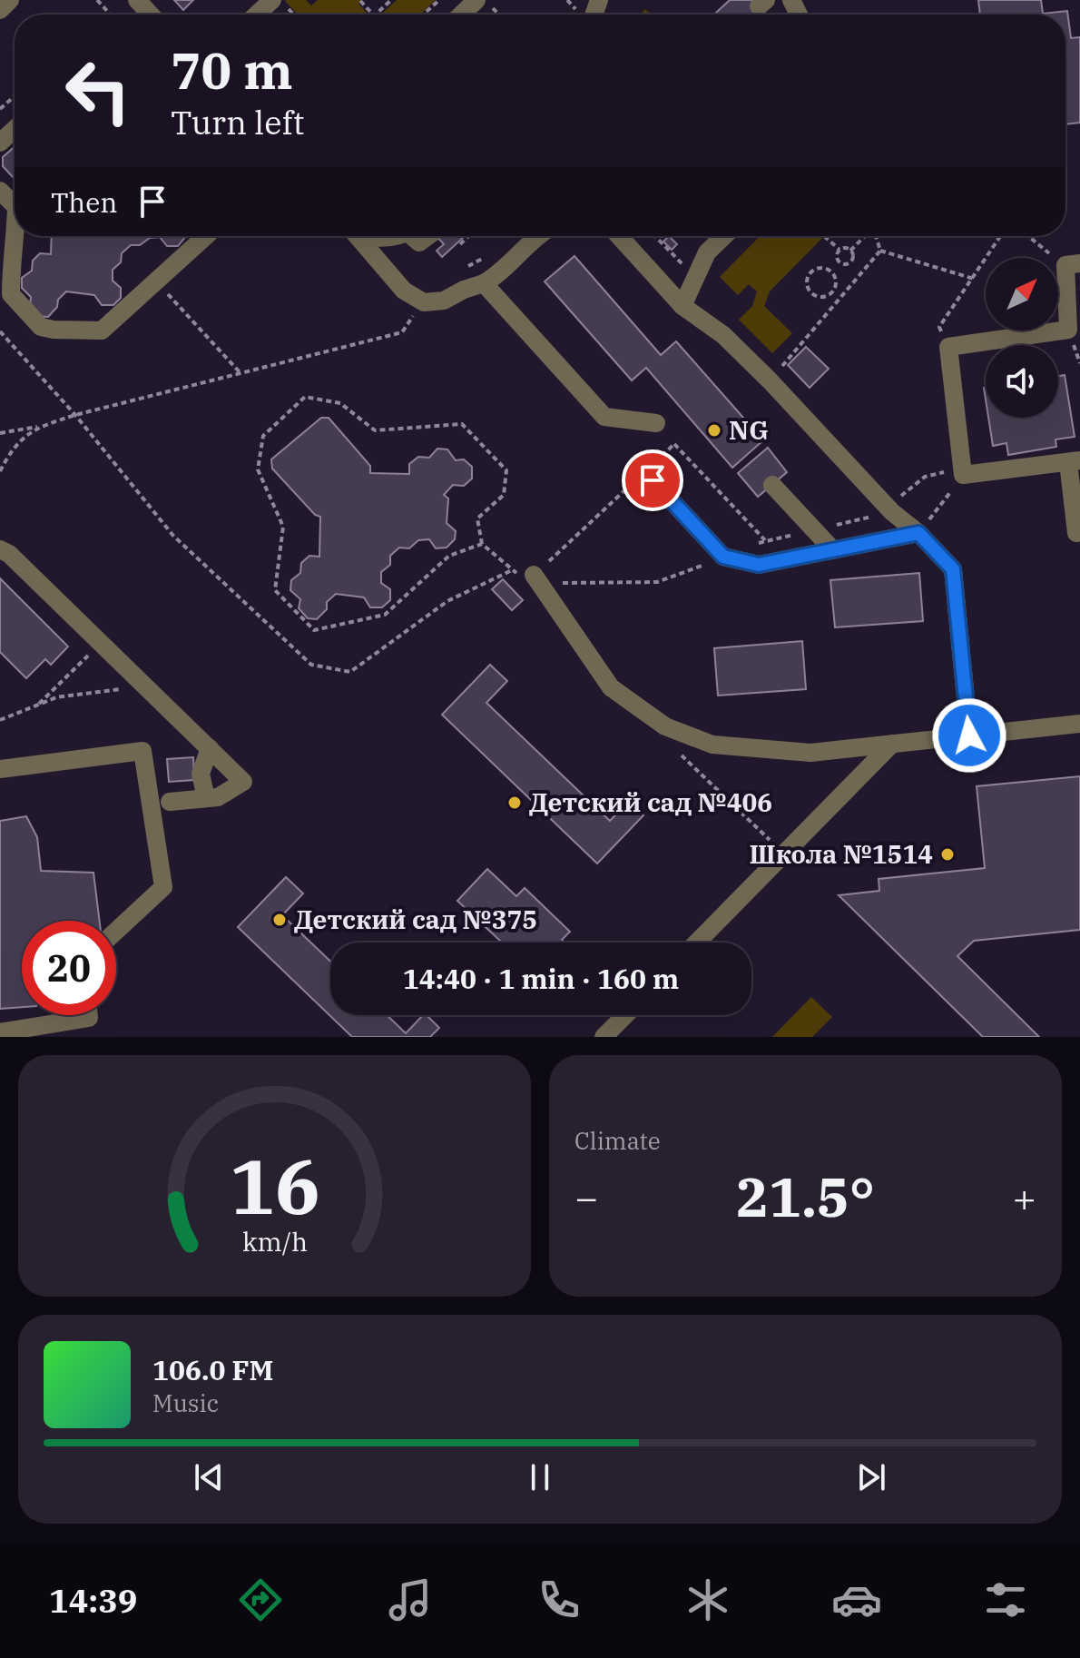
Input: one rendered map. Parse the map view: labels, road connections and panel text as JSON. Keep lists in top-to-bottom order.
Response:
{
  "places": [
    "NG",
    "Детский сад №406",
    "Школа №1514",
    "Детский сад №375"
  ],
  "north": "top right",
  "page": {
    "turn": ["70 m", "Turn left"],
    "then": "Then",
    "limit": "20",
    "trip": "14:40 · 1 min · 160 m",
    "tile": "Climate",
    "heat": ["−", "21.5°", "+"],
    "song": ["106.0 FM", "Music"],
    "tabs": "14:39",
    "gauge": ["16", "km/h"]
  }
}
